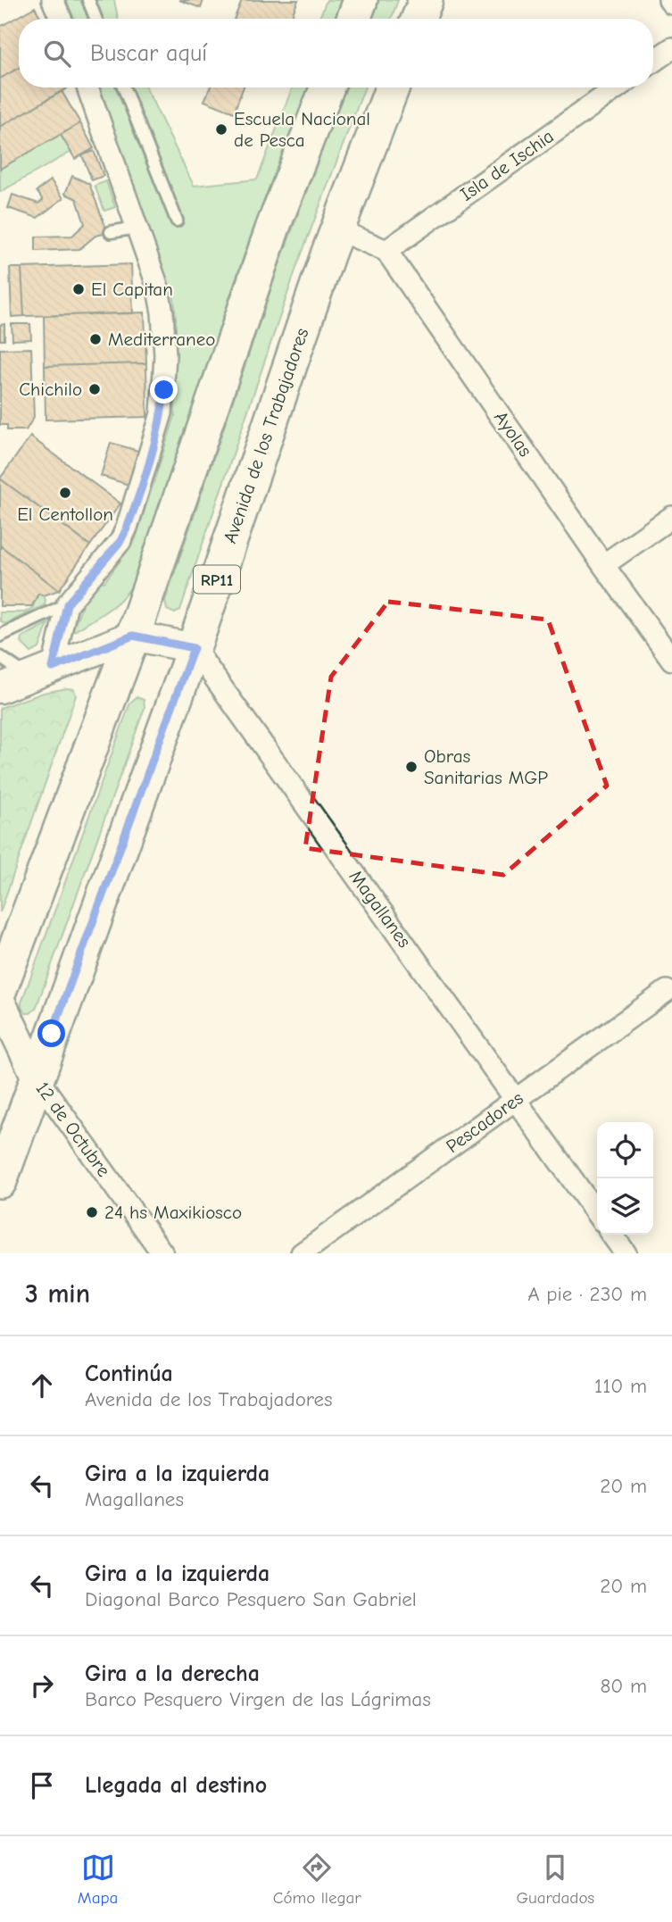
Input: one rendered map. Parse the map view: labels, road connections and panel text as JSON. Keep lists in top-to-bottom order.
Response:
{
  "streets": {
    "main road": ["Avenida de los Trabajadores", "RP11", "12 de Octubre"],
    "street": [
      "Isla de Ischia",
      "Ayolas",
      "Magallanes",
      "Pescadores"
    ]
  },
  "crossings": [
    ["Isla de Ischia", "Ayolas"],
    ["Avenida de los Trabajadores", "Magallanes"],
    ["Avenida de los Trabajadores", "12 de Octubre"],
    ["Magallanes", "Pescadores"]
  ],
  "places": [
    "Escuela Nacional de Pesca",
    "El Capitan",
    "Mediterraneo",
    "Chichilo",
    "El Centollon",
    "Obras Sanitarias MGP",
    "24 hs Maxikiosco"
  ],
  "page": {
    "search": "Buscar aquí",
    "heading": ["3 min", "A pie · 230 m"],
    "list": [
      ["Continúa", "Avenida de los Trabajadores", "110 m"],
      ["Gira a la izquierda", "Magallanes", "20 m"],
      ["Gira a la izquierda", "Diagonal Barco Pesquero San Gabriel", "20 m"],
      ["Gira a la derecha", "Barco Pesquero Virgen de las Lágrimas", "80 m"],
      "Llegada al destino"
    ],
    "nav": ["Mapa", "Cómo llegar", "Guardados"]
  }
}
